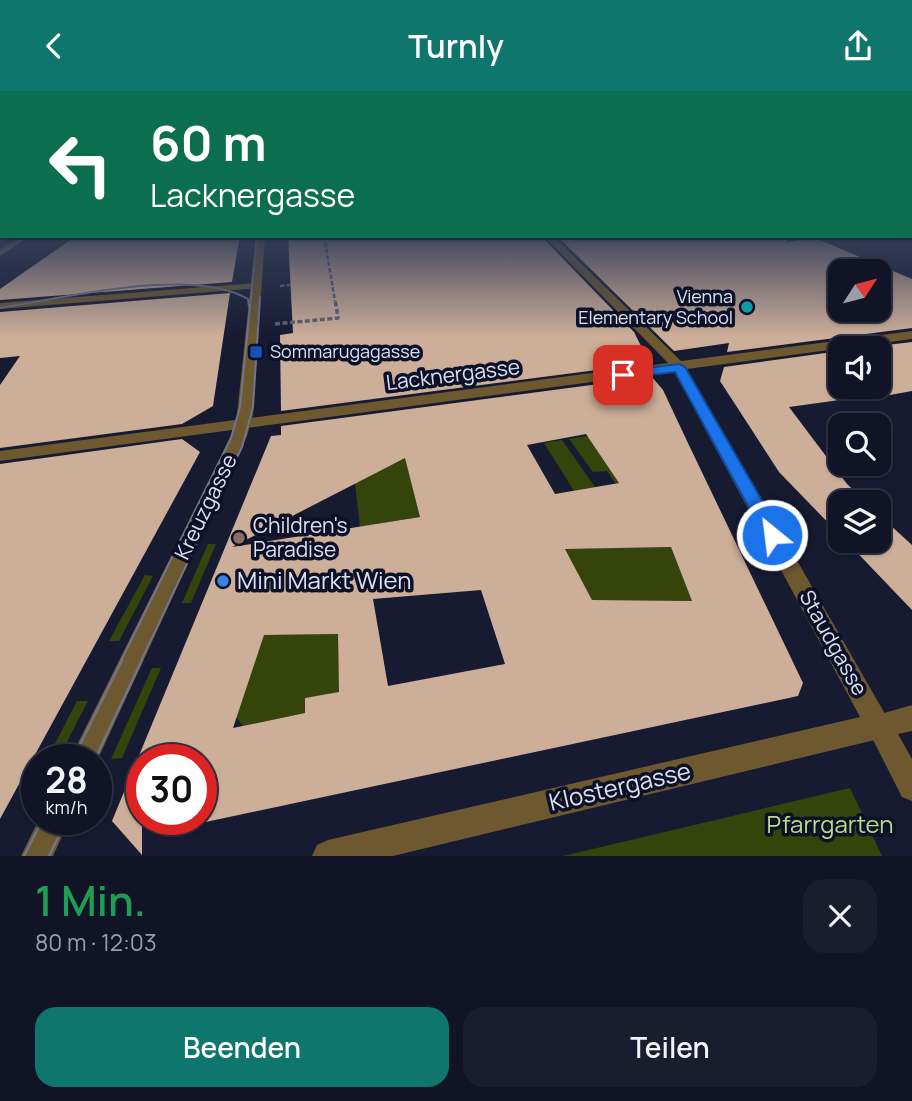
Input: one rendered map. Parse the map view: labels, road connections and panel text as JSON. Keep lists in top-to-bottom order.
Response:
{
  "streets": {
    "street": [
      "Lacknergasse",
      "Kreuzgasse",
      "Staudgasse",
      "Klostergasse"
    ]
  },
  "crossings": [
    ["Lacknergasse", "Kreuzgasse"],
    ["Lacknergasse", "Staudgasse"],
    ["Staudgasse", "Klostergasse"]
  ],
  "parks": ["Pfarrgarten"],
  "places": {
    "other": ["Vienna Elementary School", "Children's Paradise", "Mini Markt Wien"],
    "transit": ["Sommarugagasse"]
  },
  "north": "top right",
  "page": {
    "header": "Turnly",
    "turn": ["60 m", "Lacknergasse"],
    "speed": "28 km/h",
    "limit": "30",
    "heading": ["1 Min.", "80 m · 12:03"],
    "buttons": ["Beenden", "Teilen"]
  }
}
